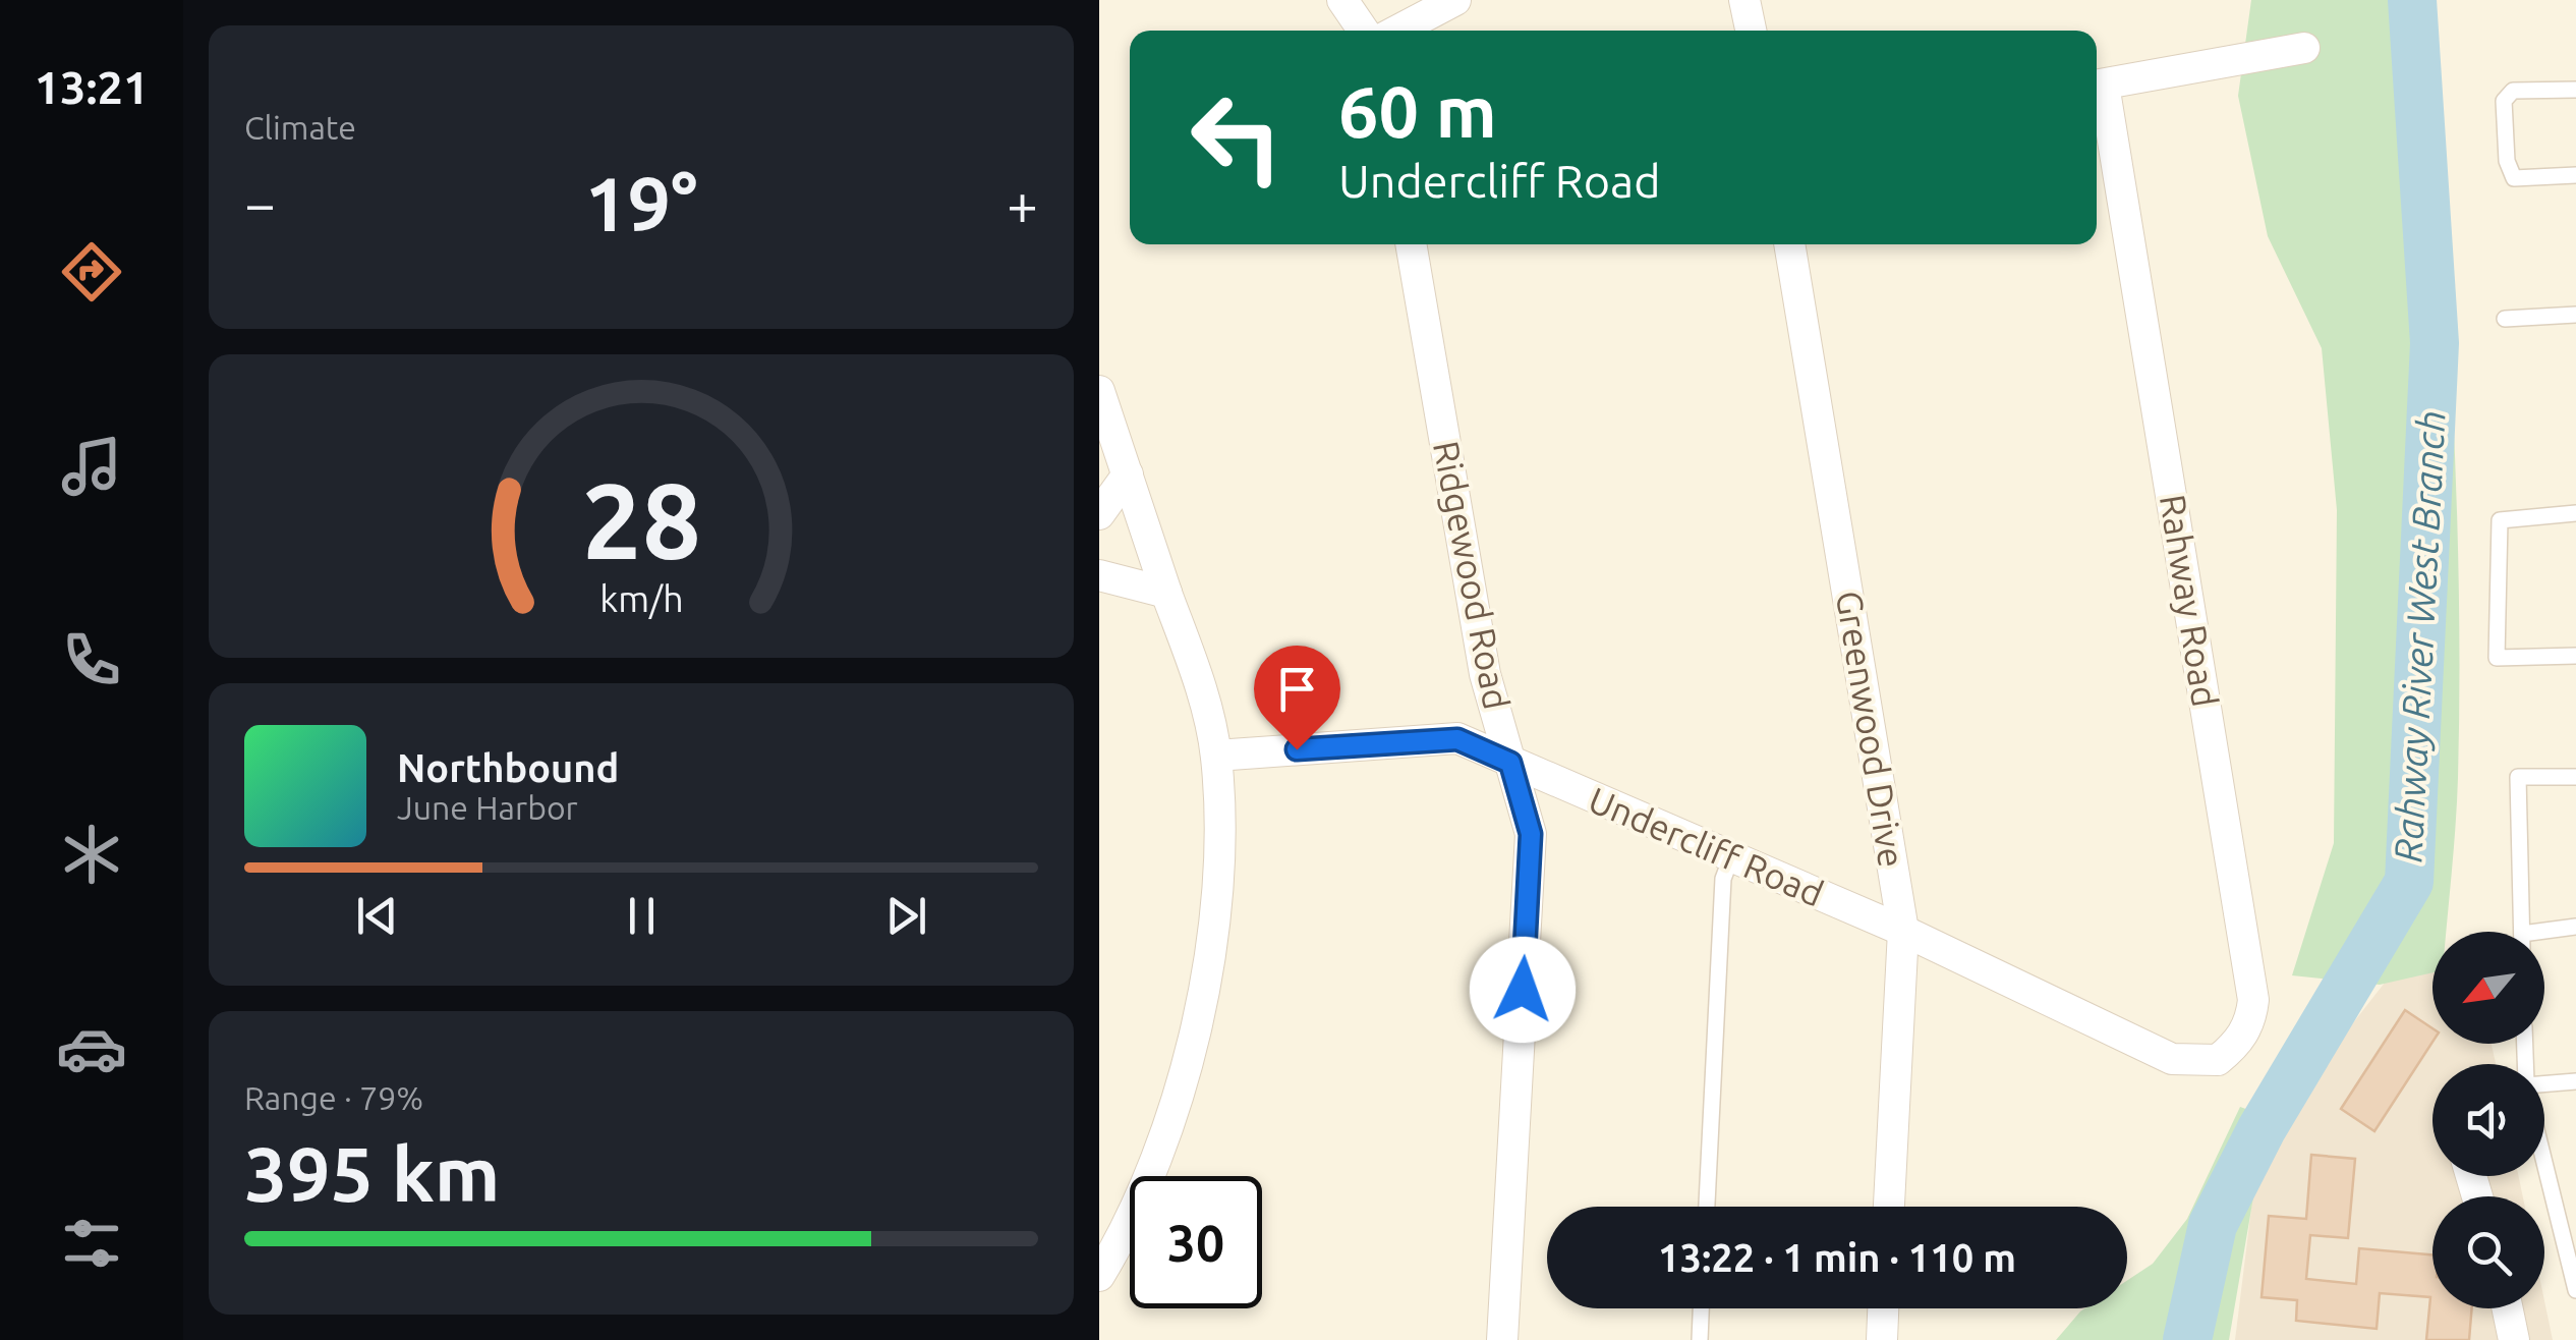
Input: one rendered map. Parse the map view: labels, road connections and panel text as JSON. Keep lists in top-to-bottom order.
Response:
{
  "streets": {
    "street": [
      "Ridgewood Road",
      "Rahway Road",
      "Greenwood Drive",
      "Undercliff Road"
    ]
  },
  "crossings": [
    ["Ridgewood Road", "Undercliff Road"],
    ["Rahway Road", "Undercliff Road"],
    ["Greenwood Drive", "Undercliff Road"]
  ],
  "water": ["Rahway River West Branch"],
  "north": "bottom left",
  "page": {
    "tabs": "13:21",
    "tile": [
      "Climate",
      ["Range · 79%", "395 km"]
    ],
    "turn": ["60 m", "Undercliff Road"],
    "heat": ["−", "19°", "+"],
    "song": ["Northbound", "June Harbor"],
    "limit": "30",
    "trip": "13:22 · 1 min · 110 m",
    "gauge": ["28", "km/h"]
  }
}
